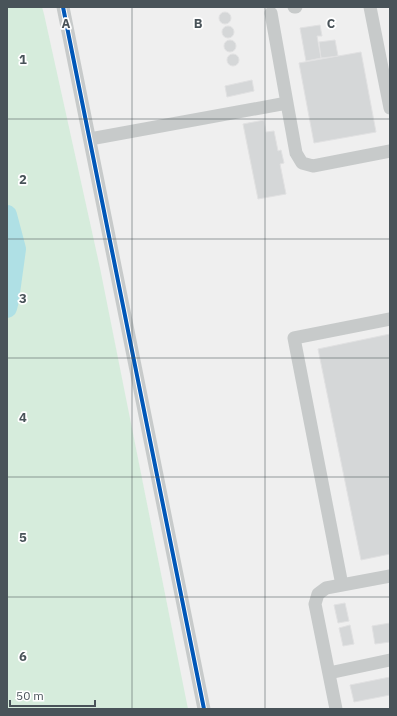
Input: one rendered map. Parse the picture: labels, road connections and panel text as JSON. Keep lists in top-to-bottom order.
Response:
{
  "scale_bar": "50 m",
  "grid": {
    "columns": ["A", "B", "C"],
    "rows": [
      "1",
      "2",
      "3",
      "4",
      "5",
      "6"
    ]
  }
}
